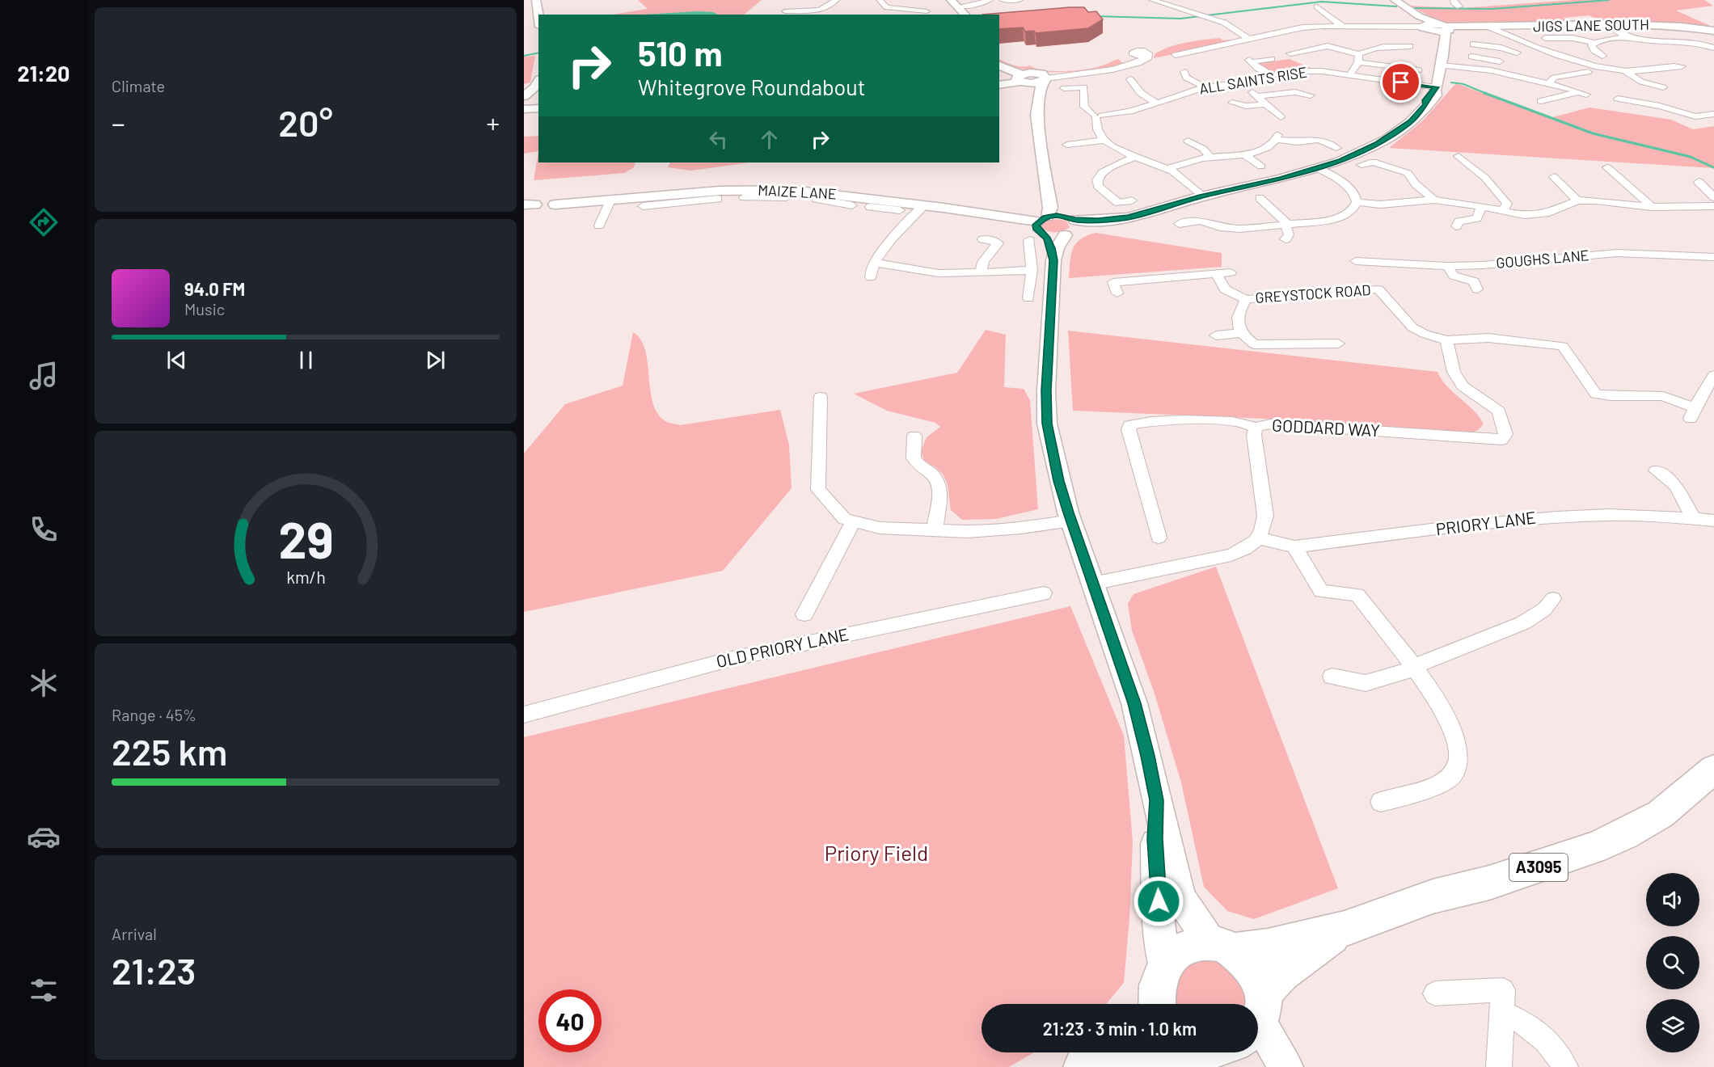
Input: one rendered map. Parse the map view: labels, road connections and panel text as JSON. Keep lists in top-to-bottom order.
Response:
{
  "streets": {
    "main road": ["A3095"],
    "street": [
      "JIGS LANE SOUTH",
      "ALL SAINTS RISE",
      "MAIZE LANE",
      "GOUGHS LANE",
      "GREYSTOCK ROAD",
      "GODDARD WAY",
      "PRIORY LANE",
      "OLD PRIORY LANE"
    ]
  },
  "crossings": [
    ["GREYSTOCK ROAD", "GODDARD WAY"],
    ["GODDARD WAY", "PRIORY LANE"]
  ],
  "parks": ["Priory Field"],
  "page": {
    "tabs": "21:20",
    "tile": [
      "Climate",
      ["Range · 45%", "225 km"],
      ["Arrival", "21:23"]
    ],
    "turn": ["510 m", "Whitegrove Roundabout"],
    "heat": ["−", "20°", "+"],
    "song": ["94.0 FM", "Music"],
    "limit": "40",
    "trip": "21:23 · 3 min · 1.0 km",
    "gauge": ["29", "km/h"]
  }
}
